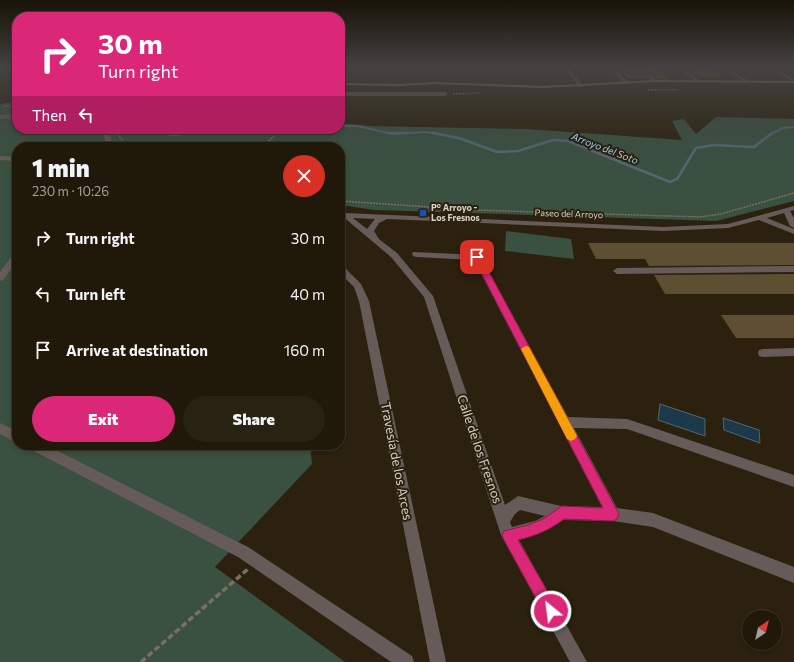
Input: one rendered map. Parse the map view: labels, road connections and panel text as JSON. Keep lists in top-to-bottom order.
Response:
{
  "streets": {
    "street": ["Paseo del Arroyo", "Calle de los Fresnos", "Travesía de los Arces"]
  },
  "water": ["Arroyo del Soto"],
  "places": {
    "transit": ["Pº Arroyo - Los Fresnos"]
  },
  "north": "top right",
  "page": {
    "turn": ["30 m", "Turn right"],
    "then": "Then",
    "heading": ["1 min", "230 m · 10:26"],
    "list": [
      {
        "name": "Turn right",
        "value": "30 m"
      },
      {
        "name": "Turn left",
        "value": "40 m"
      },
      {
        "name": "Arrive at destination",
        "value": "160 m"
      }
    ],
    "buttons": ["Exit", "Share"]
  }
}
